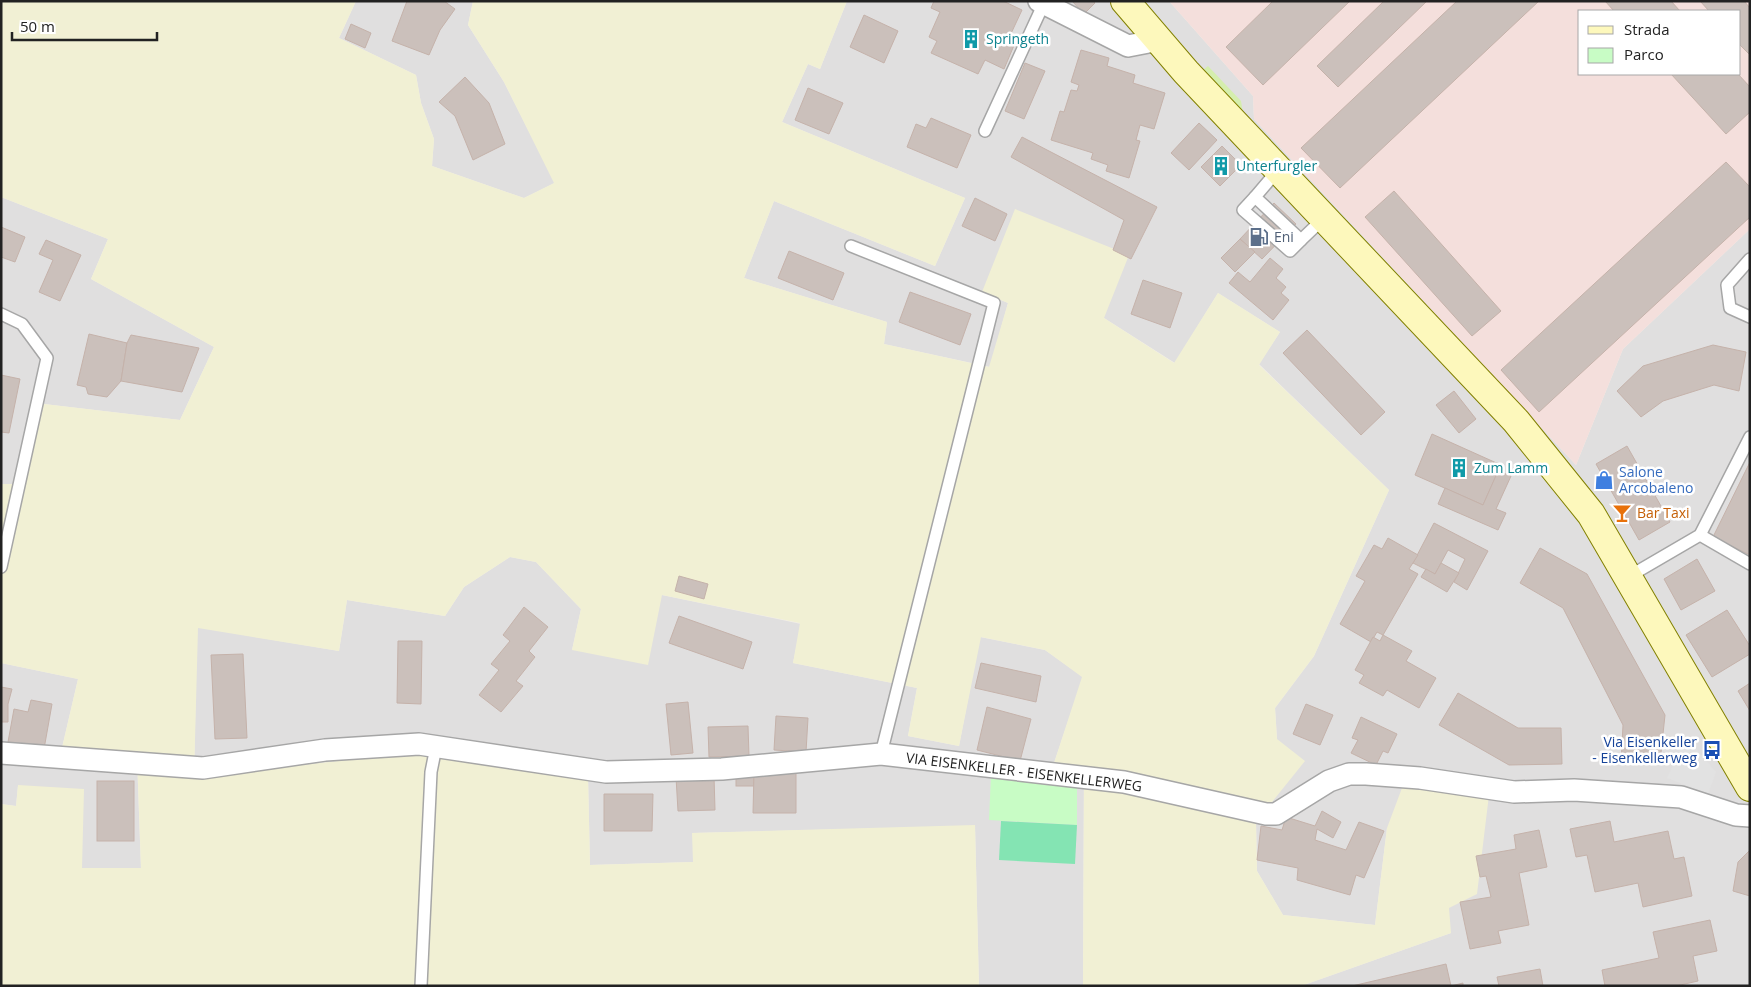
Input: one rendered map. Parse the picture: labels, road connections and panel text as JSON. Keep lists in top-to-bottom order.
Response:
{
  "streets": {
    "street": ["VIA EISENKELLER - EISENKELLERWEG"]
  },
  "places": {
    "building": ["Springeth", "Unterfurgler", "Zum Lamm"],
    "fuel station": ["Eni"],
    "shop": ["Salone Arcobaleno"],
    "bar": ["Bar Taxi"],
    "bus stop": ["Via Eisenkeller - Eisenkellerweg"]
  },
  "legend": ["Strada", "Parco"],
  "scale_bar": "50 m"
}
